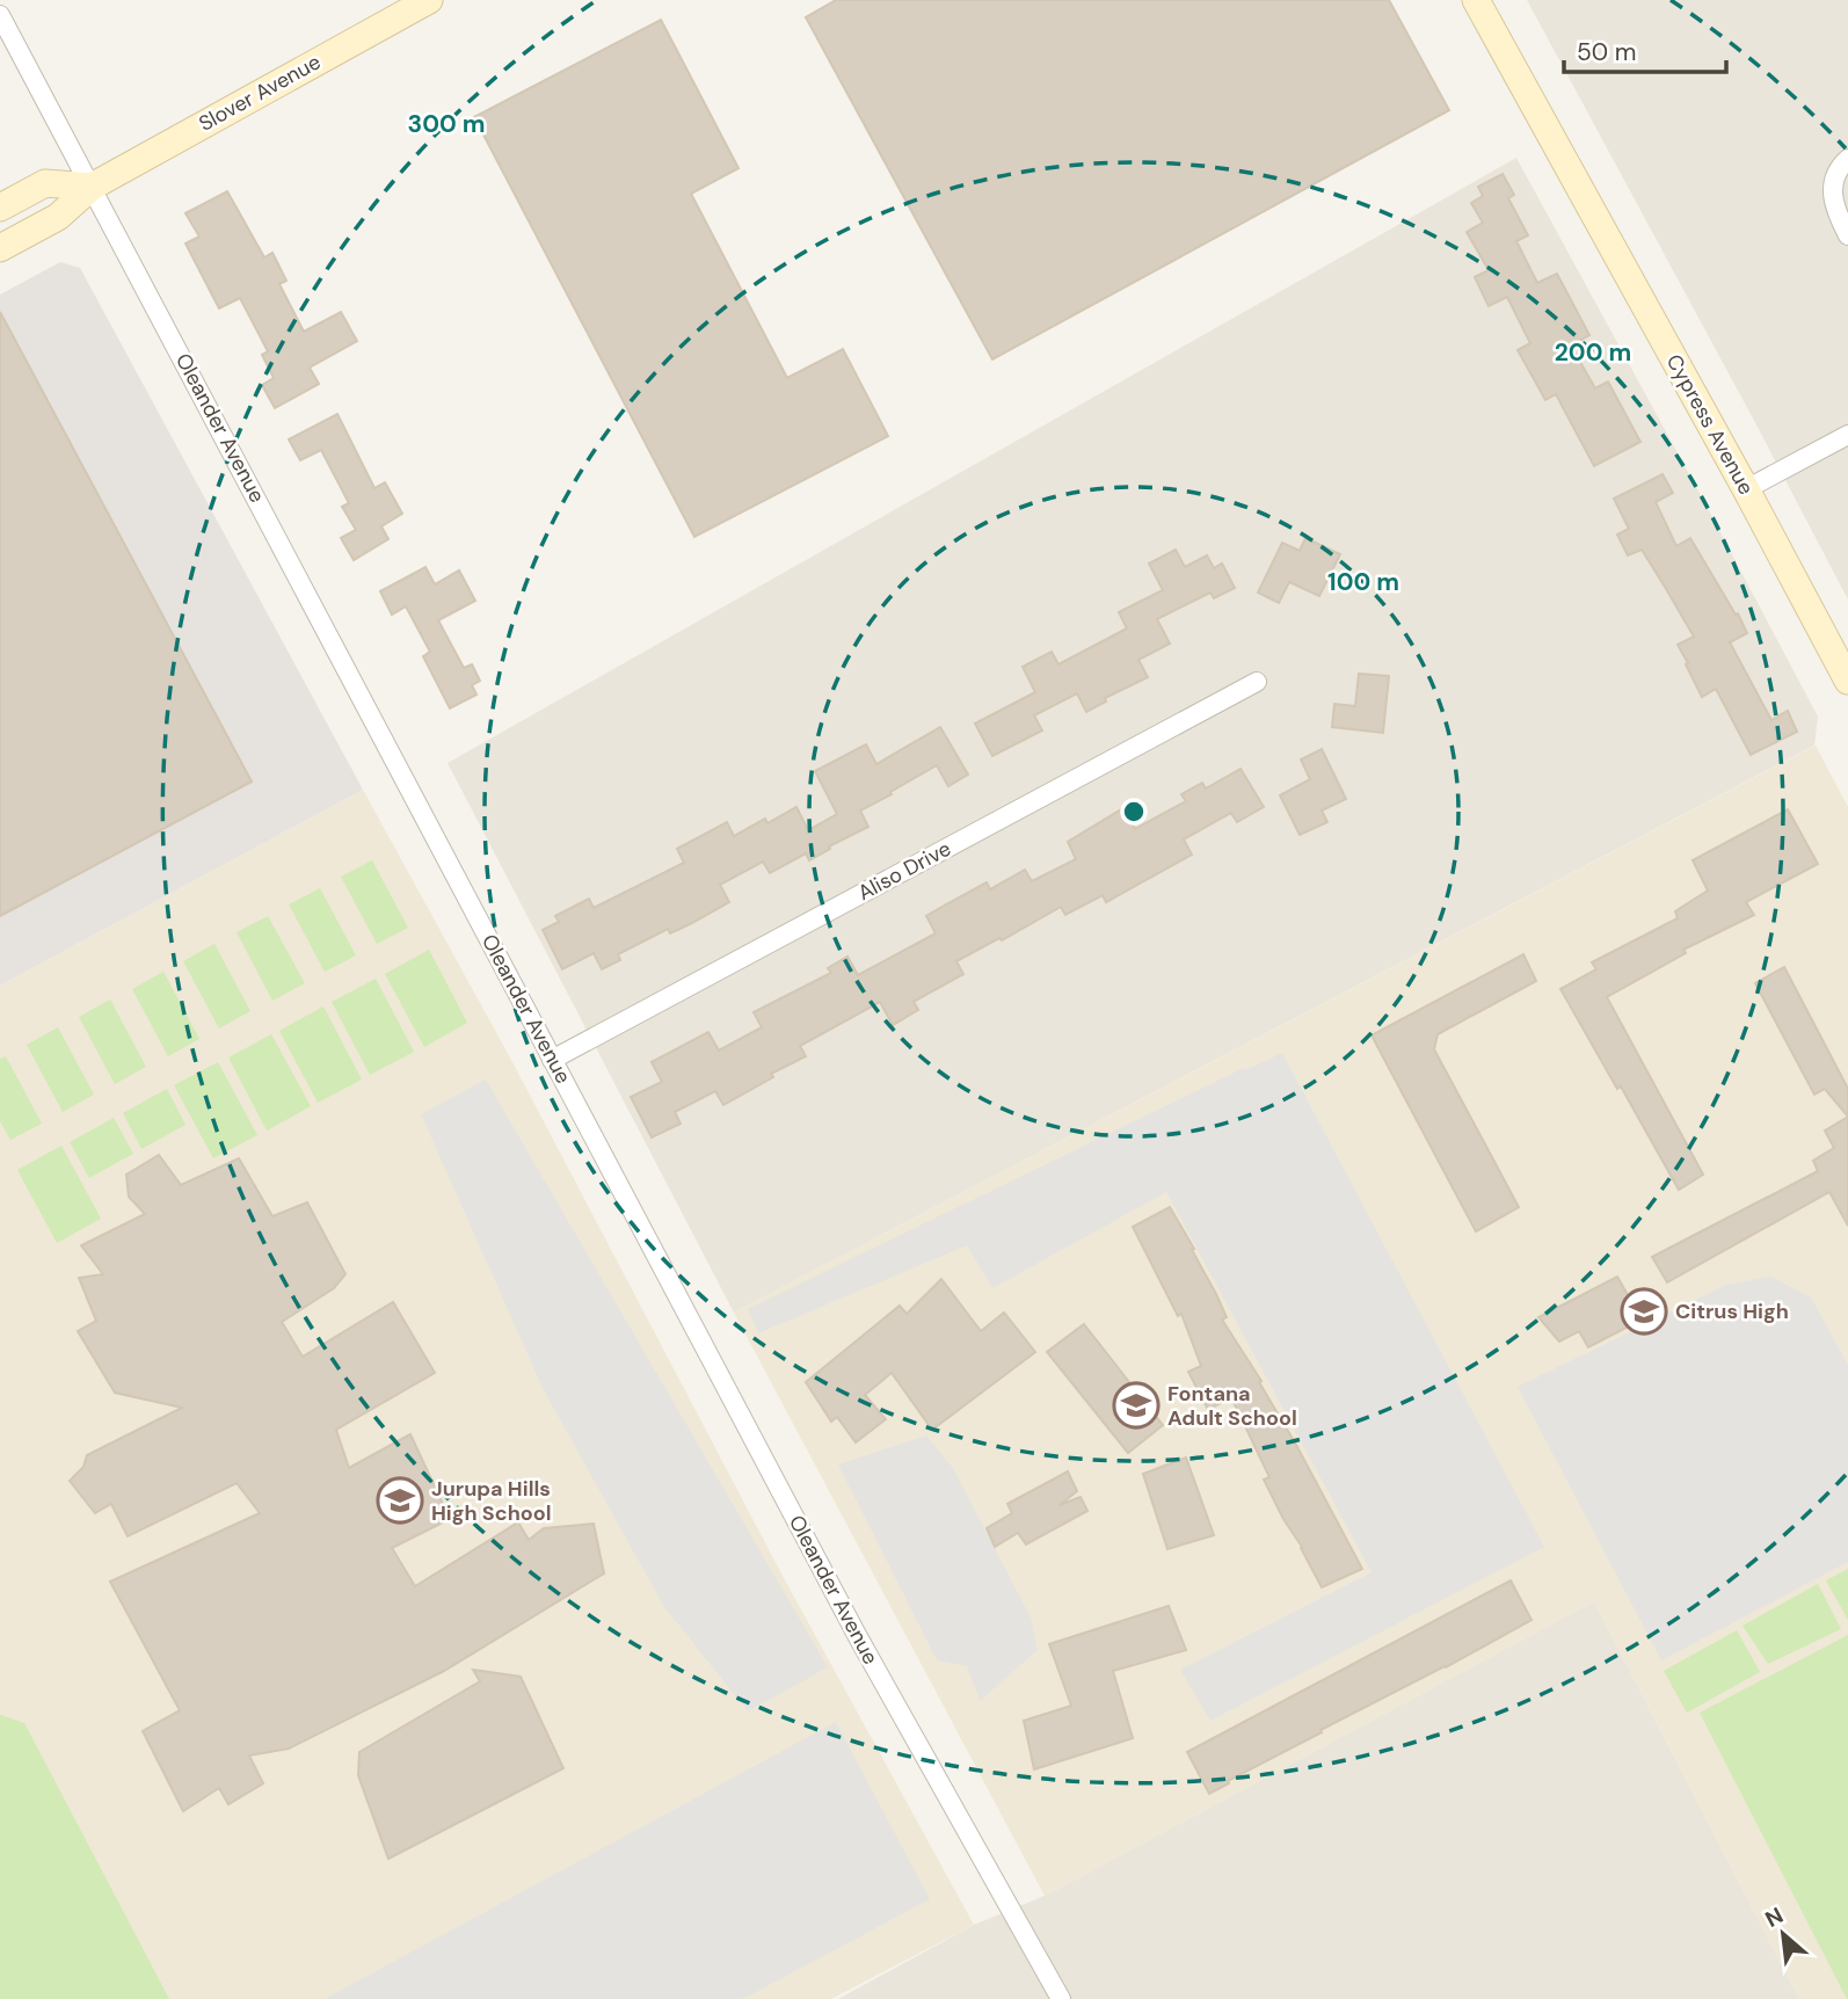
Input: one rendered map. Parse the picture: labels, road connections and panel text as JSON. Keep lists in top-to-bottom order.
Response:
{
  "streets": {
    "street": [
      "Slover Avenue",
      "Cypress Avenue",
      "Oleander Avenue",
      "Aliso Drive"
    ]
  },
  "crossings": [
    ["Slover Avenue", "Oleander Avenue"],
    ["Oleander Avenue", "Aliso Drive"]
  ],
  "places": {
    "school or university": ["Citrus High", "Fontana Adult School", "Jurupa Hills High School"]
  },
  "scale_bar": "50 m",
  "north": "top left",
  "rings": ["300 m", "200 m", "100 m"]
}
